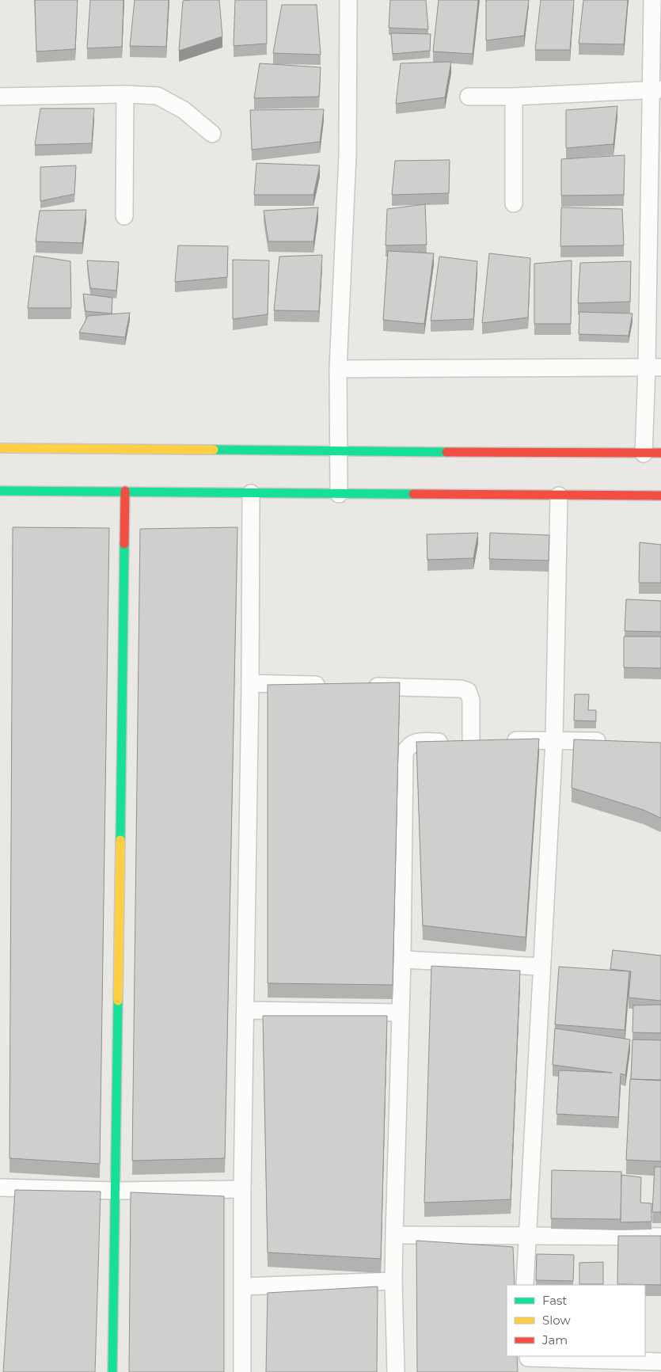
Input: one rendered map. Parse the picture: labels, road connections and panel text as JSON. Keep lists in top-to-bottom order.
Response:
{
  "legend": ["Fast", "Slow", "Jam"]
}
